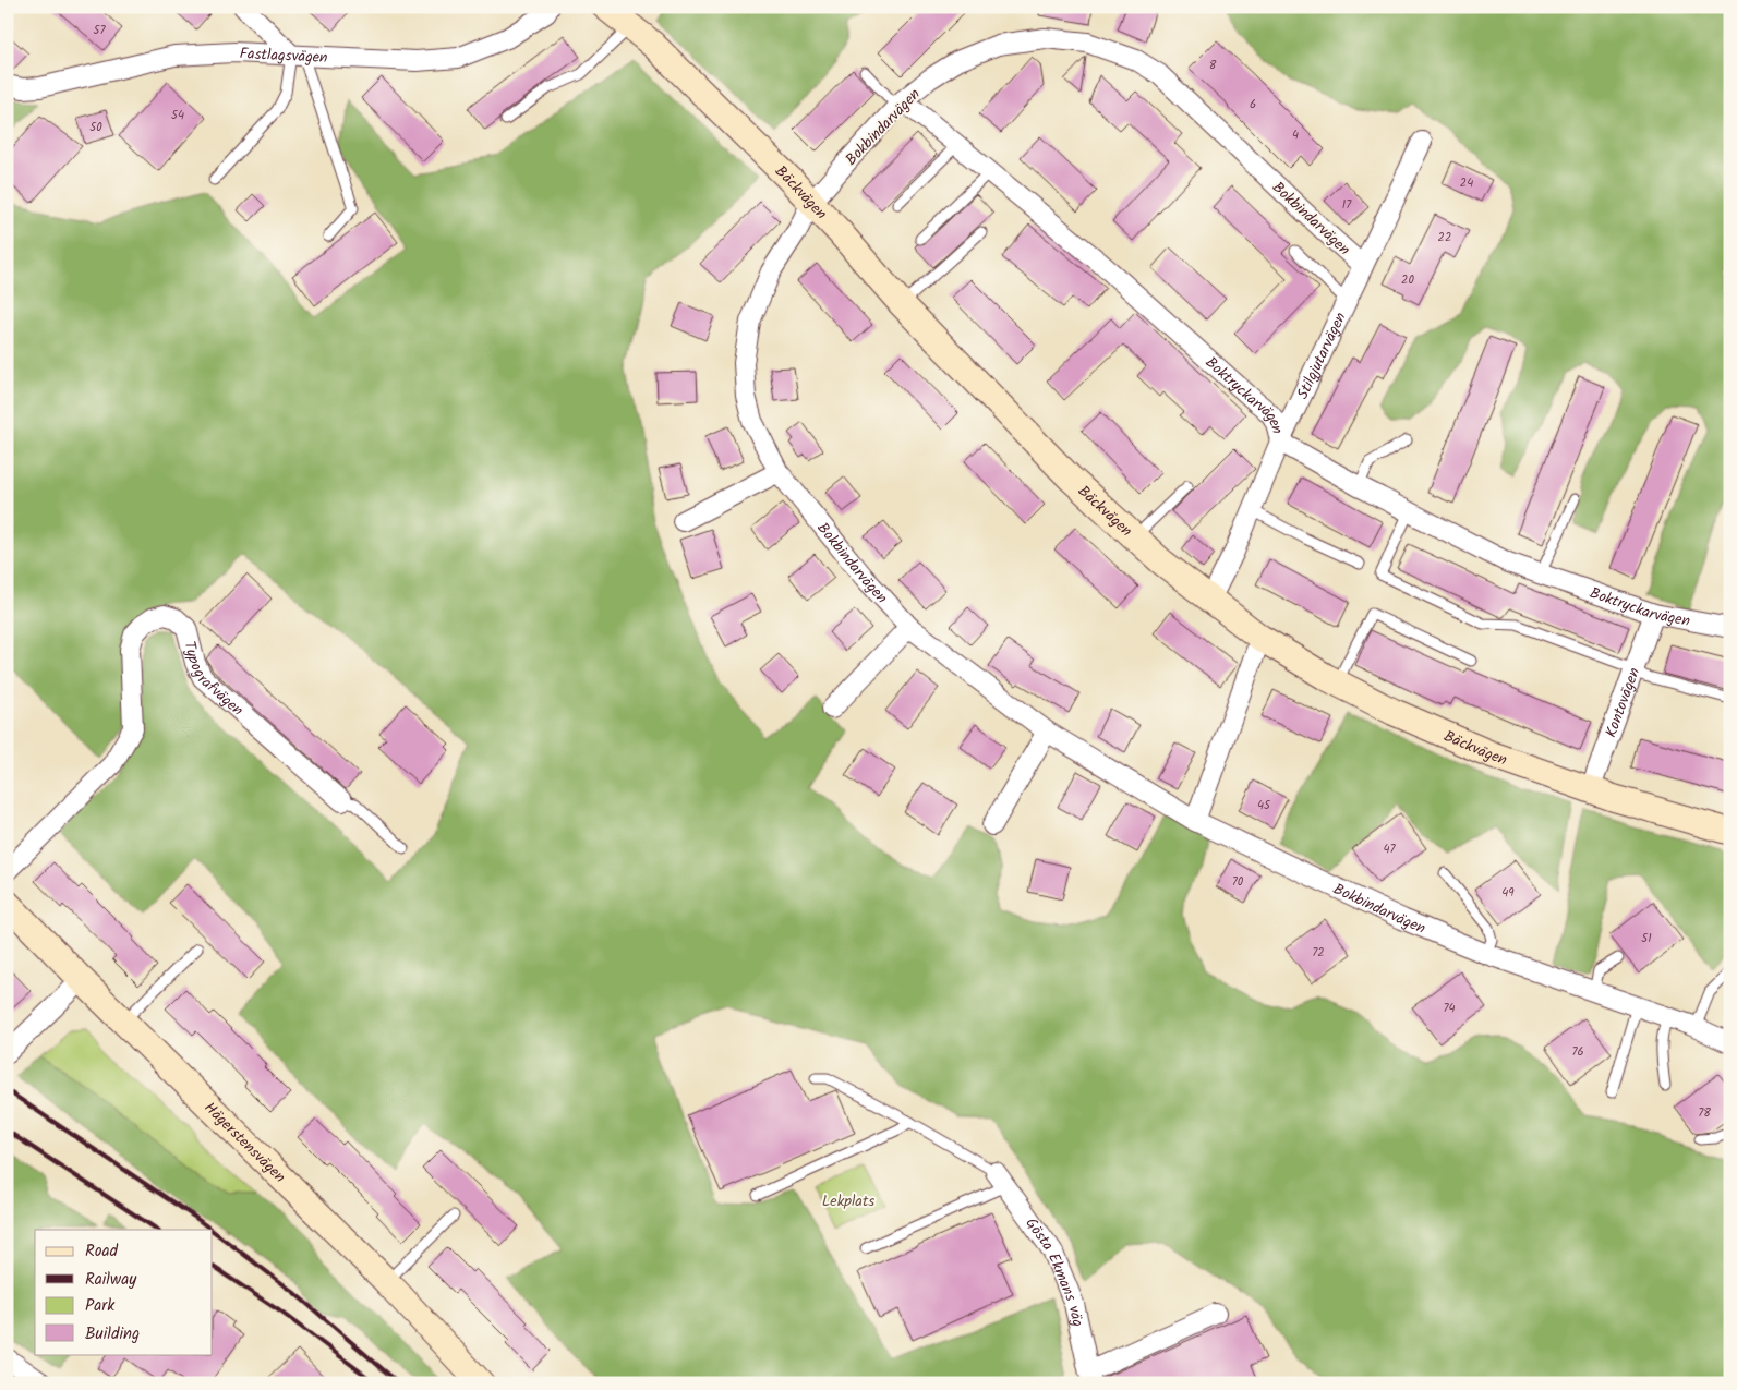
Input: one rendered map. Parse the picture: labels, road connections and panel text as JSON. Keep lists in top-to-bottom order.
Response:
{
  "streets": {
    "street": [
      "Fastlagsvägen",
      "Bokbindarvägen",
      "Bäckvägen",
      "Stilgjutarvägen",
      "Boktryckarvägen",
      "Typografvägen",
      "Kontovägen",
      "Hägerstensvägen",
      "Gösta Ekmans väg"
    ]
  },
  "crossings": [
    ["Bokbindarvägen", "Bäckvägen"],
    ["Bokbindarvägen", "Stilgjutarvägen"],
    ["Bokbindarvägen", "Boktryckarvägen"],
    ["Bäckvägen", "Stilgjutarvägen"],
    ["Bäckvägen", "Kontovägen"],
    ["Stilgjutarvägen", "Boktryckarvägen"],
    ["Boktryckarvägen", "Kontovägen"]
  ],
  "parks": ["Lekplats"],
  "house_numbers": [
    "57",
    "8",
    "6",
    "54",
    "50",
    "4",
    "24",
    "17",
    "22",
    "20",
    "45",
    "47",
    "70",
    "49",
    "51",
    "72",
    "74",
    "76",
    "78"
  ],
  "legend": [
    "Road",
    "Railway",
    "Park",
    "Building"
  ]
}
